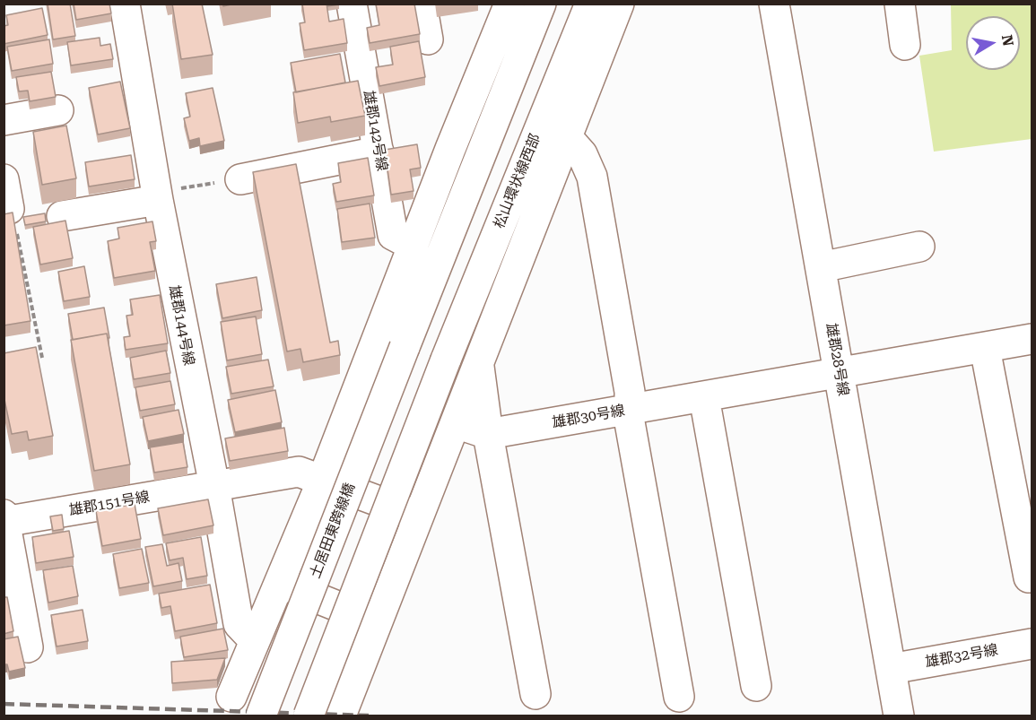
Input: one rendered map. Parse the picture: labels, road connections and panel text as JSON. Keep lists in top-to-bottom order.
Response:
{
  "streets": {
    "street": [
      "雄郡142号線",
      "松山環状線西部",
      "雄郡144号線",
      "雄郡28号線",
      "雄郡30号線",
      "雄郡151号線",
      "土居田東跨線橋",
      "雄郡32号線"
    ]
  },
  "crossings": [
    ["雄郡144号線", "雄郡151号線"],
    ["雄郡28号線", "雄郡30号線"],
    ["雄郡28号線", "雄郡32号線"]
  ],
  "north": "right"
}
